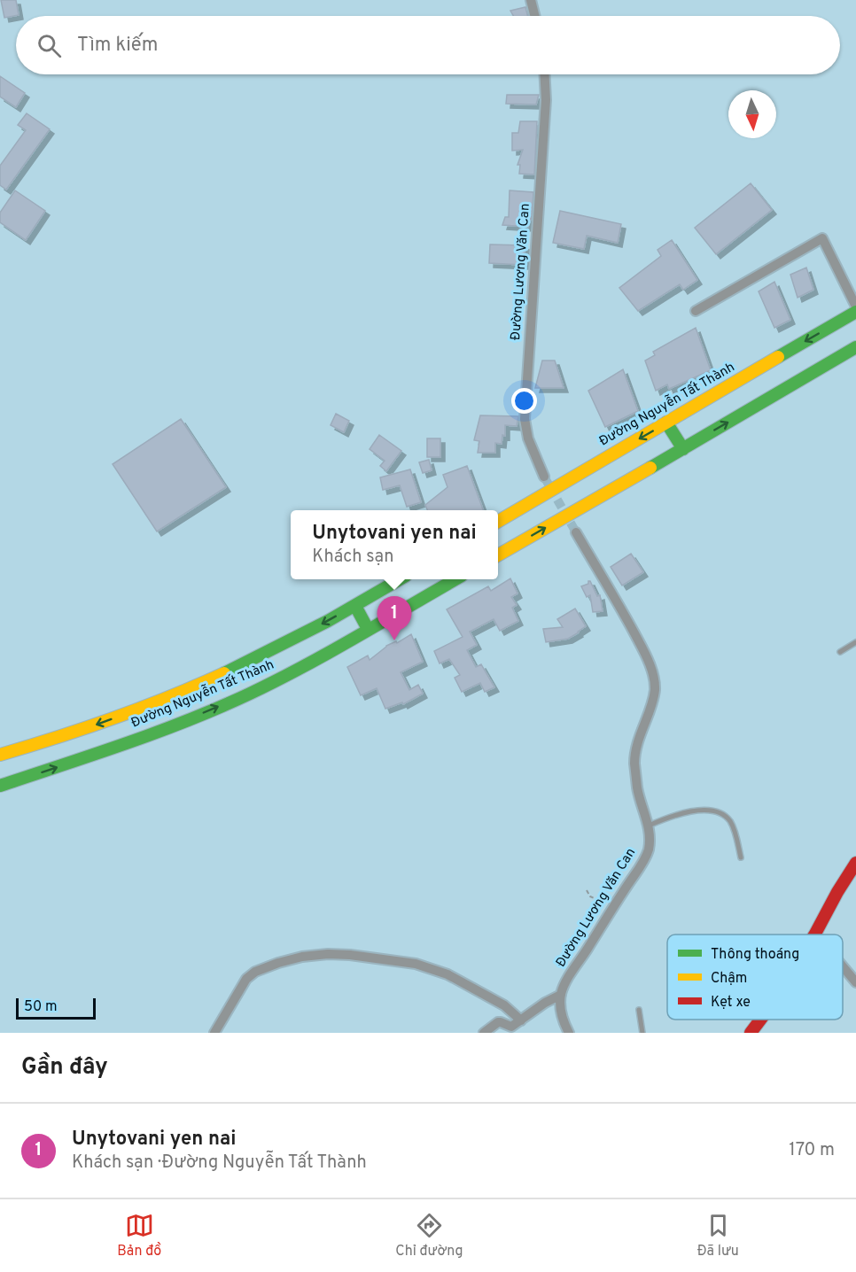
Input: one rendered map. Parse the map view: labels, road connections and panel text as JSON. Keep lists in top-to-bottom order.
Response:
{
  "streets": {
    "main road": ["Đường Nguyễn Tất Thành"],
    "street": ["Đường Lương Văn Can"]
  },
  "legend": ["Thông thoáng", "Chậm", "Kẹt xe"],
  "scale_bar": "50 m",
  "north": "bottom",
  "page": {
    "search": "Tìm kiếm",
    "popup": ["Unytovani yen nai", "Khách sạn"],
    "pins": "1",
    "scale": "50 m",
    "heading": "Gần đây",
    "list": [
      {
        "mark": "1",
        "name": "Unytovani yen nai",
        "note": "Khách sạn · Đường Nguyễn Tất Thành",
        "value": "170 m"
      }
    ],
    "nav": ["Bản đồ", "Chỉ đường", "Đã lưu"]
  }
}
